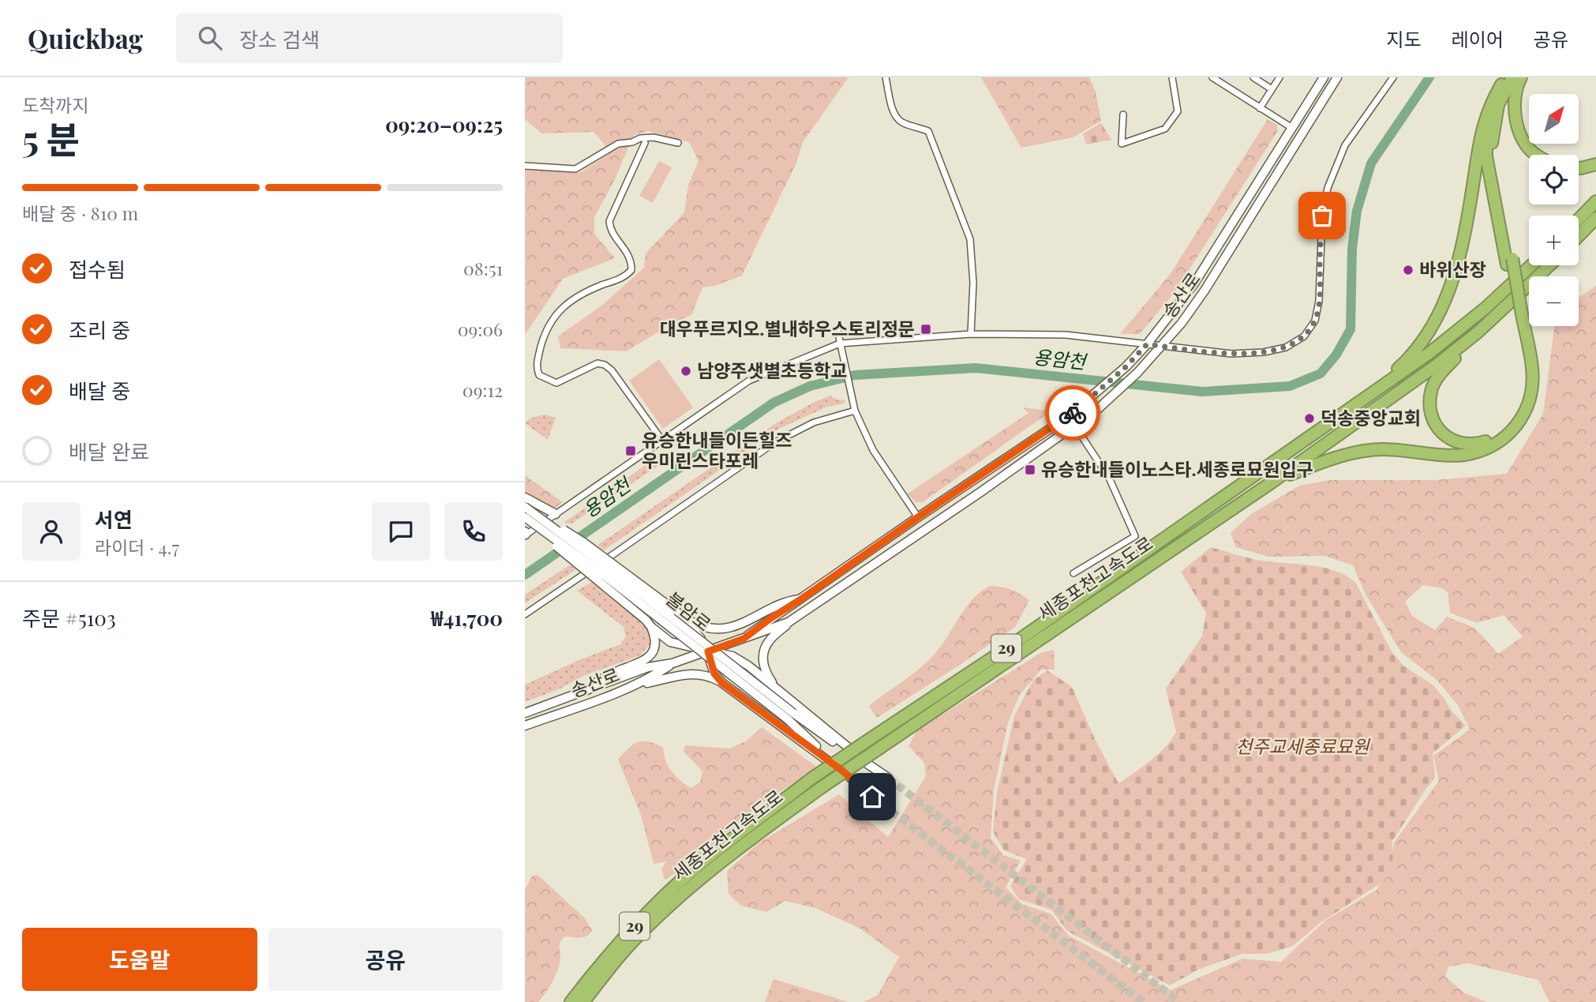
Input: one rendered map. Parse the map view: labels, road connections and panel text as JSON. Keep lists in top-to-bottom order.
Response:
{
  "streets": {
    "highway": ["세종포천고속도로", "29"],
    "street": ["송산로", "불암로"]
  },
  "water": ["용암천"],
  "parks": ["천주교세종료묘원"],
  "places": {
    "other": ["바위산장", "남양주샛별초등학교", "덕송중앙교회"],
    "transit": ["대우푸르지오.별내하우스토리정문", "유승한내들이든힐즈 우미린스타포레", "유승한내들이노스타.세종로묘원입구"]
  },
  "north": "top right",
  "page": {
    "header": "Quickbag",
    "search": "장소 검색",
    "nav": ["지도", "레이어", "공유"],
    "heading": ["5 분", "도착까지", "09:20–09:25"],
    "panel": [
      "서연",
      "라이더 · 4.7",
      "주문 #5103",
      "₩41,700"
    ],
    "map_buttons": ["+", "−"],
    "bar": "배달 중 · 810 m",
    "list": [
      ["접수됨", "08:51"],
      ["조리 중", "09:06"],
      ["배달 중", "09:12"],
      "배달 완료"
    ],
    "buttons": ["도움말", "공유"]
  }
}
